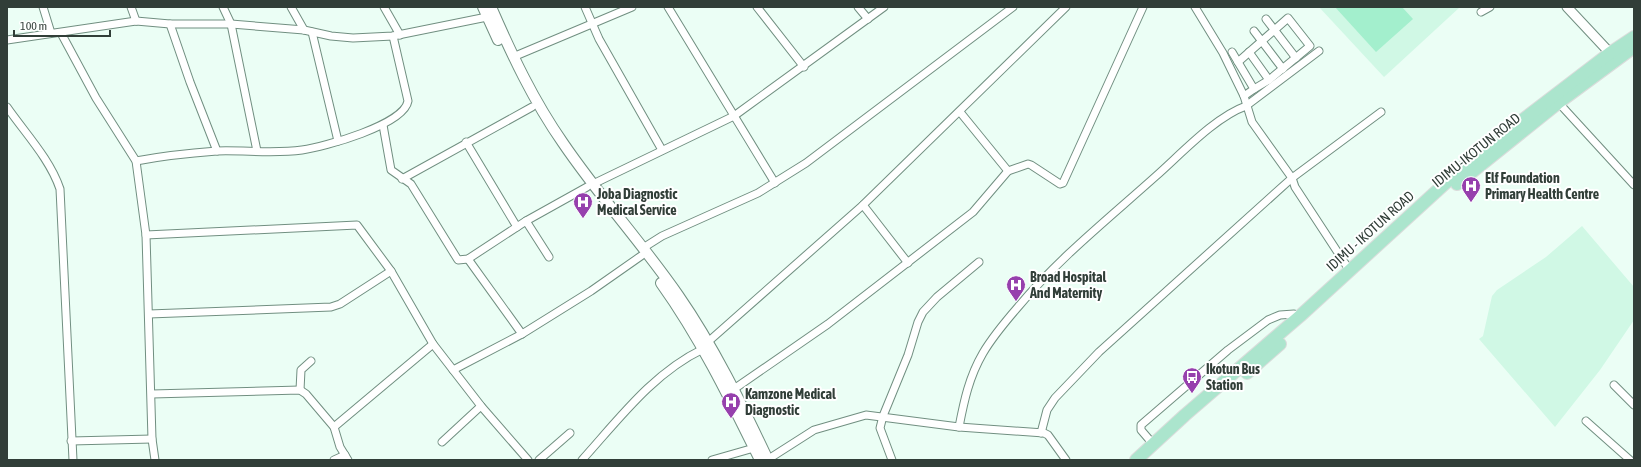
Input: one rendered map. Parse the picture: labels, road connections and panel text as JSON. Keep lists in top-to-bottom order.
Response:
{
  "streets": {
    "main road": ["IDIMU-IKOTUN ROAD", "IDIMU - IKOTUN ROAD"]
  },
  "crossings": [
    ["IDIMU-IKOTUN ROAD", "IDIMU - IKOTUN ROAD"]
  ],
  "places": {
    "hospital": [
      "Elf Foundation Primary Health Centre",
      "Joba Diagnostic Medical Service",
      "Broad Hospital And Maternity",
      "Kamzone Medical Diagnostic"
    ],
    "bus stop": ["Ikotun Bus Station"]
  },
  "scale_bar": "100 m"
}
